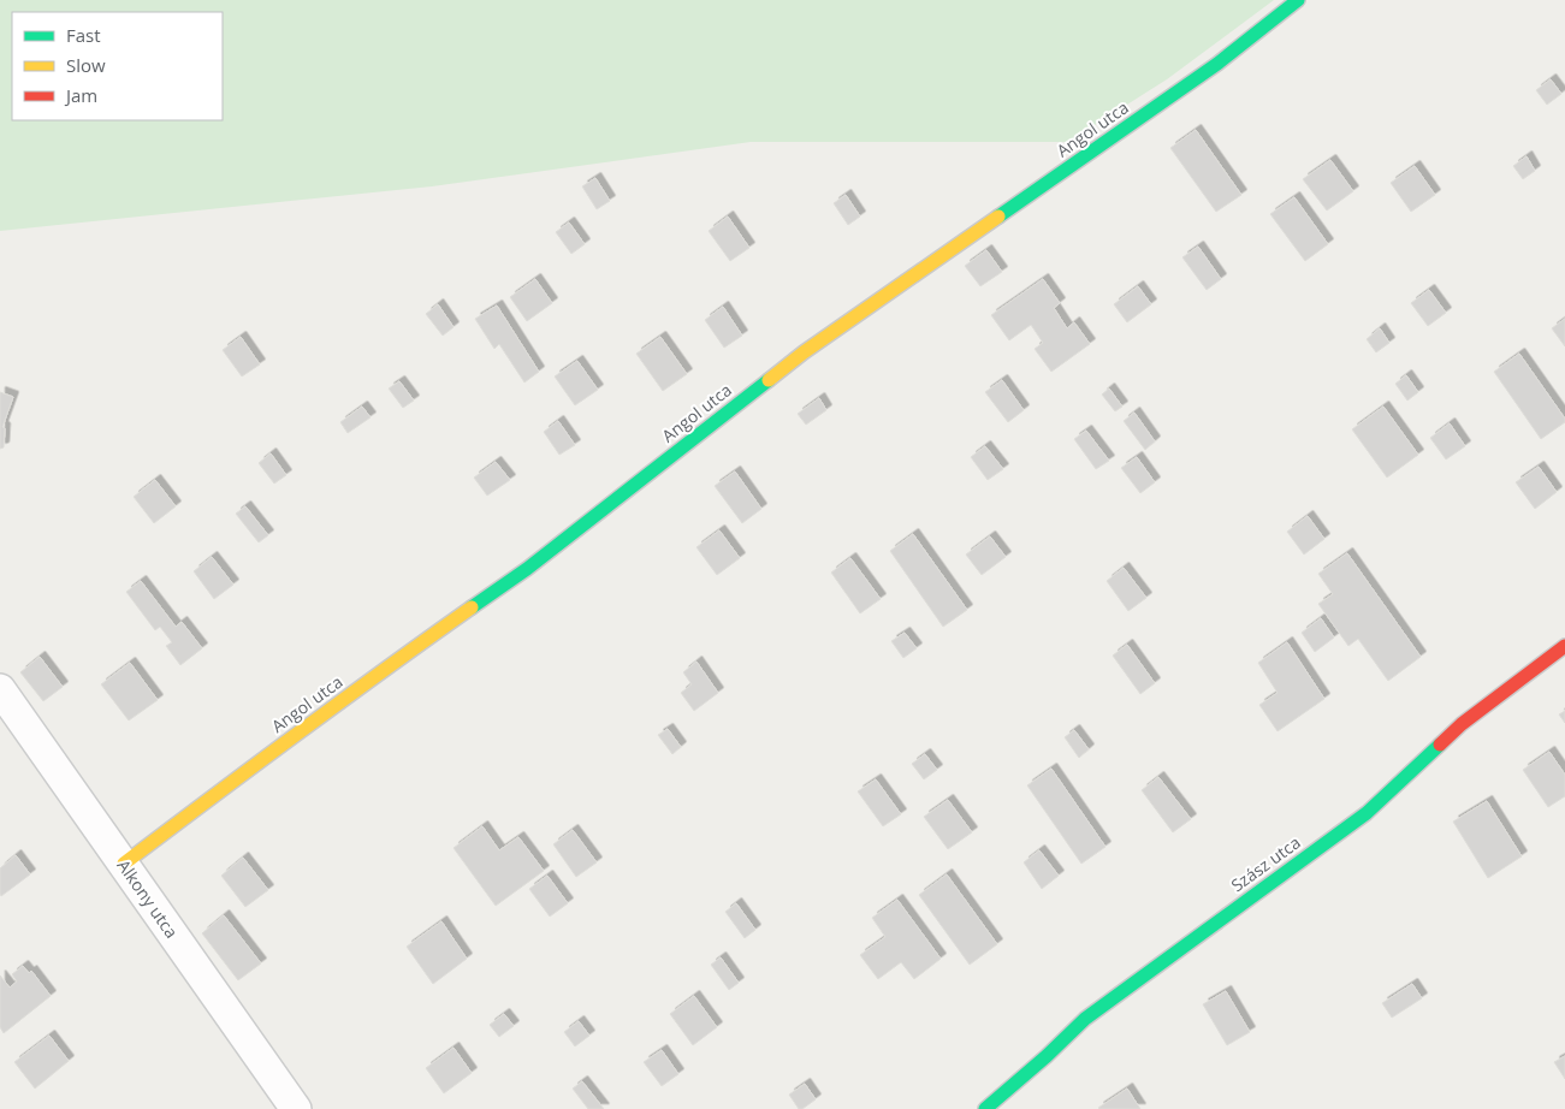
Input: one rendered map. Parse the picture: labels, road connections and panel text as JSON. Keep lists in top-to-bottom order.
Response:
{
  "streets": {
    "street": ["Angol utca", "Szász utca", "Alkony utca"]
  },
  "crossings": [
    ["Angol utca", "Alkony utca"]
  ],
  "legend": ["Fast", "Slow", "Jam"]
}
